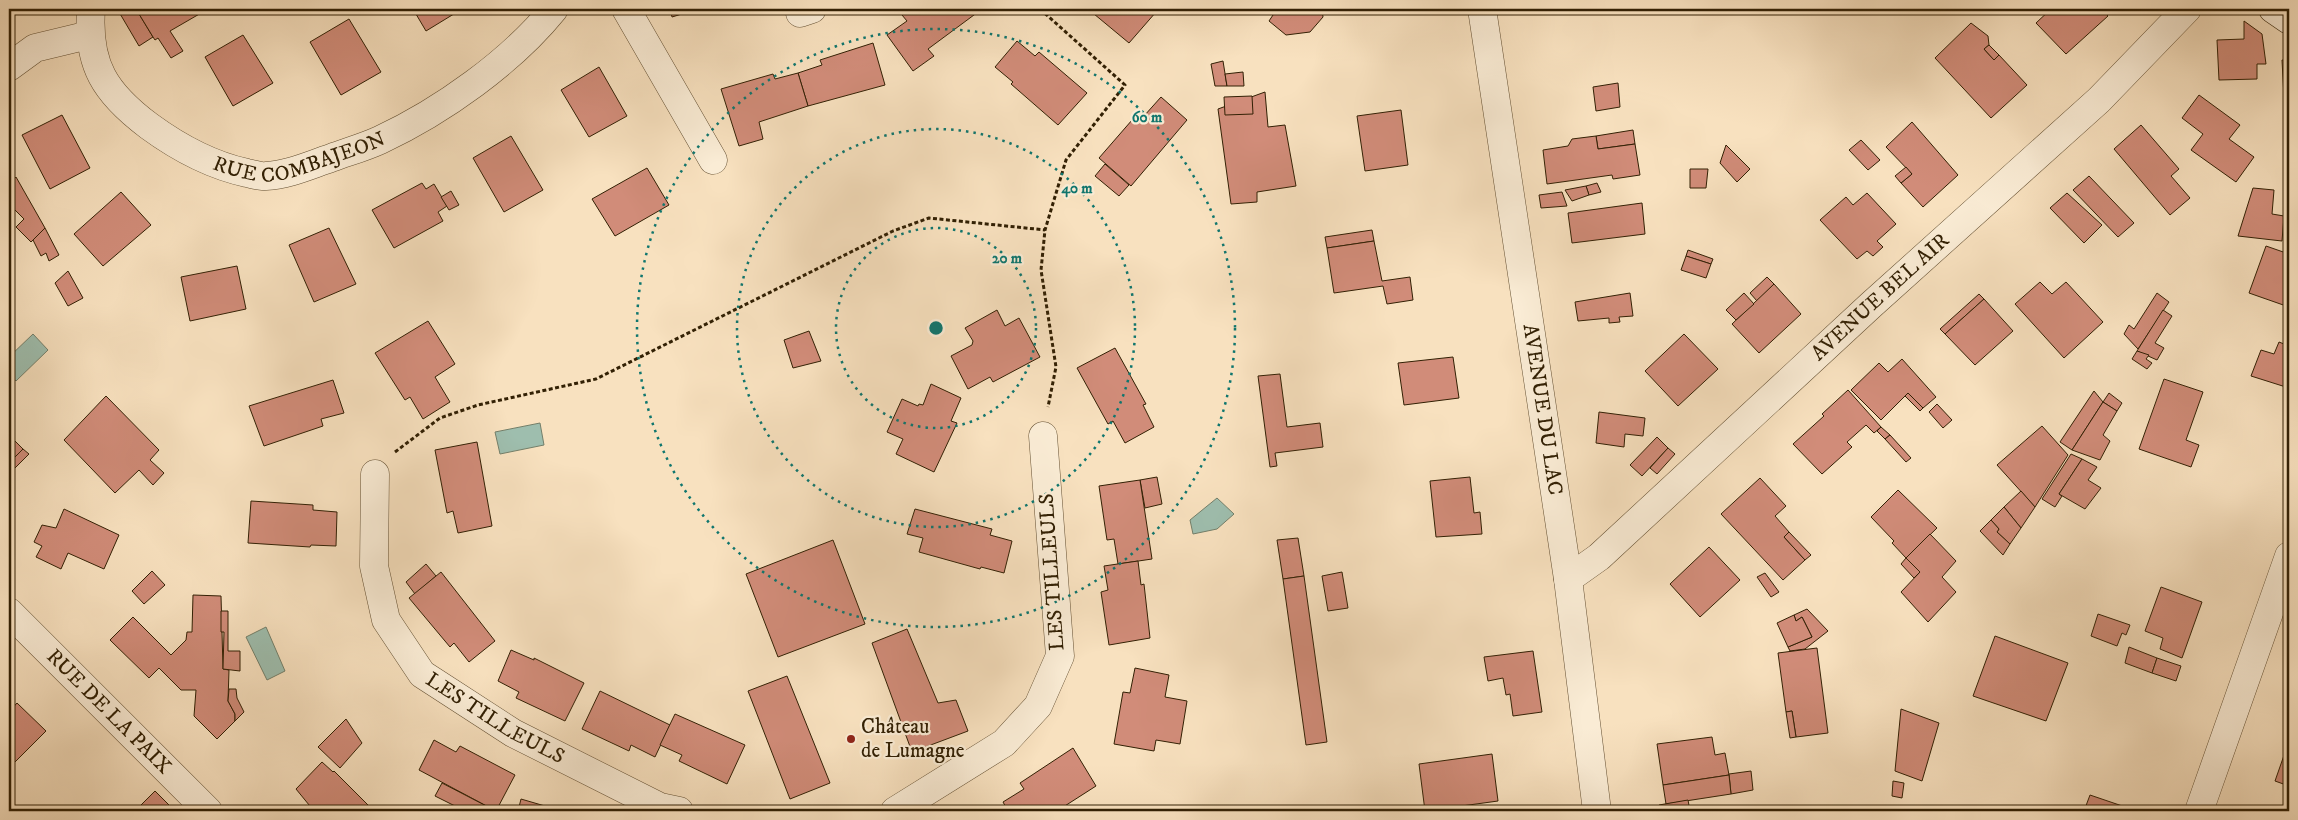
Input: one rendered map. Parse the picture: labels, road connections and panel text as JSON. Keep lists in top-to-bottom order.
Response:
{
  "streets": {
    "street": [
      "RUE COMBAJEON",
      "AVENUE BEL AIR",
      "AVENUE DU LAC",
      "LES TILLEULS",
      "RUE DE LA PAIX"
    ]
  },
  "crossings": [
    ["AVENUE BEL AIR", "AVENUE DU LAC"]
  ],
  "places": ["Château de Lumagne"],
  "rings": ["60 m", "40 m", "20 m"]
}
